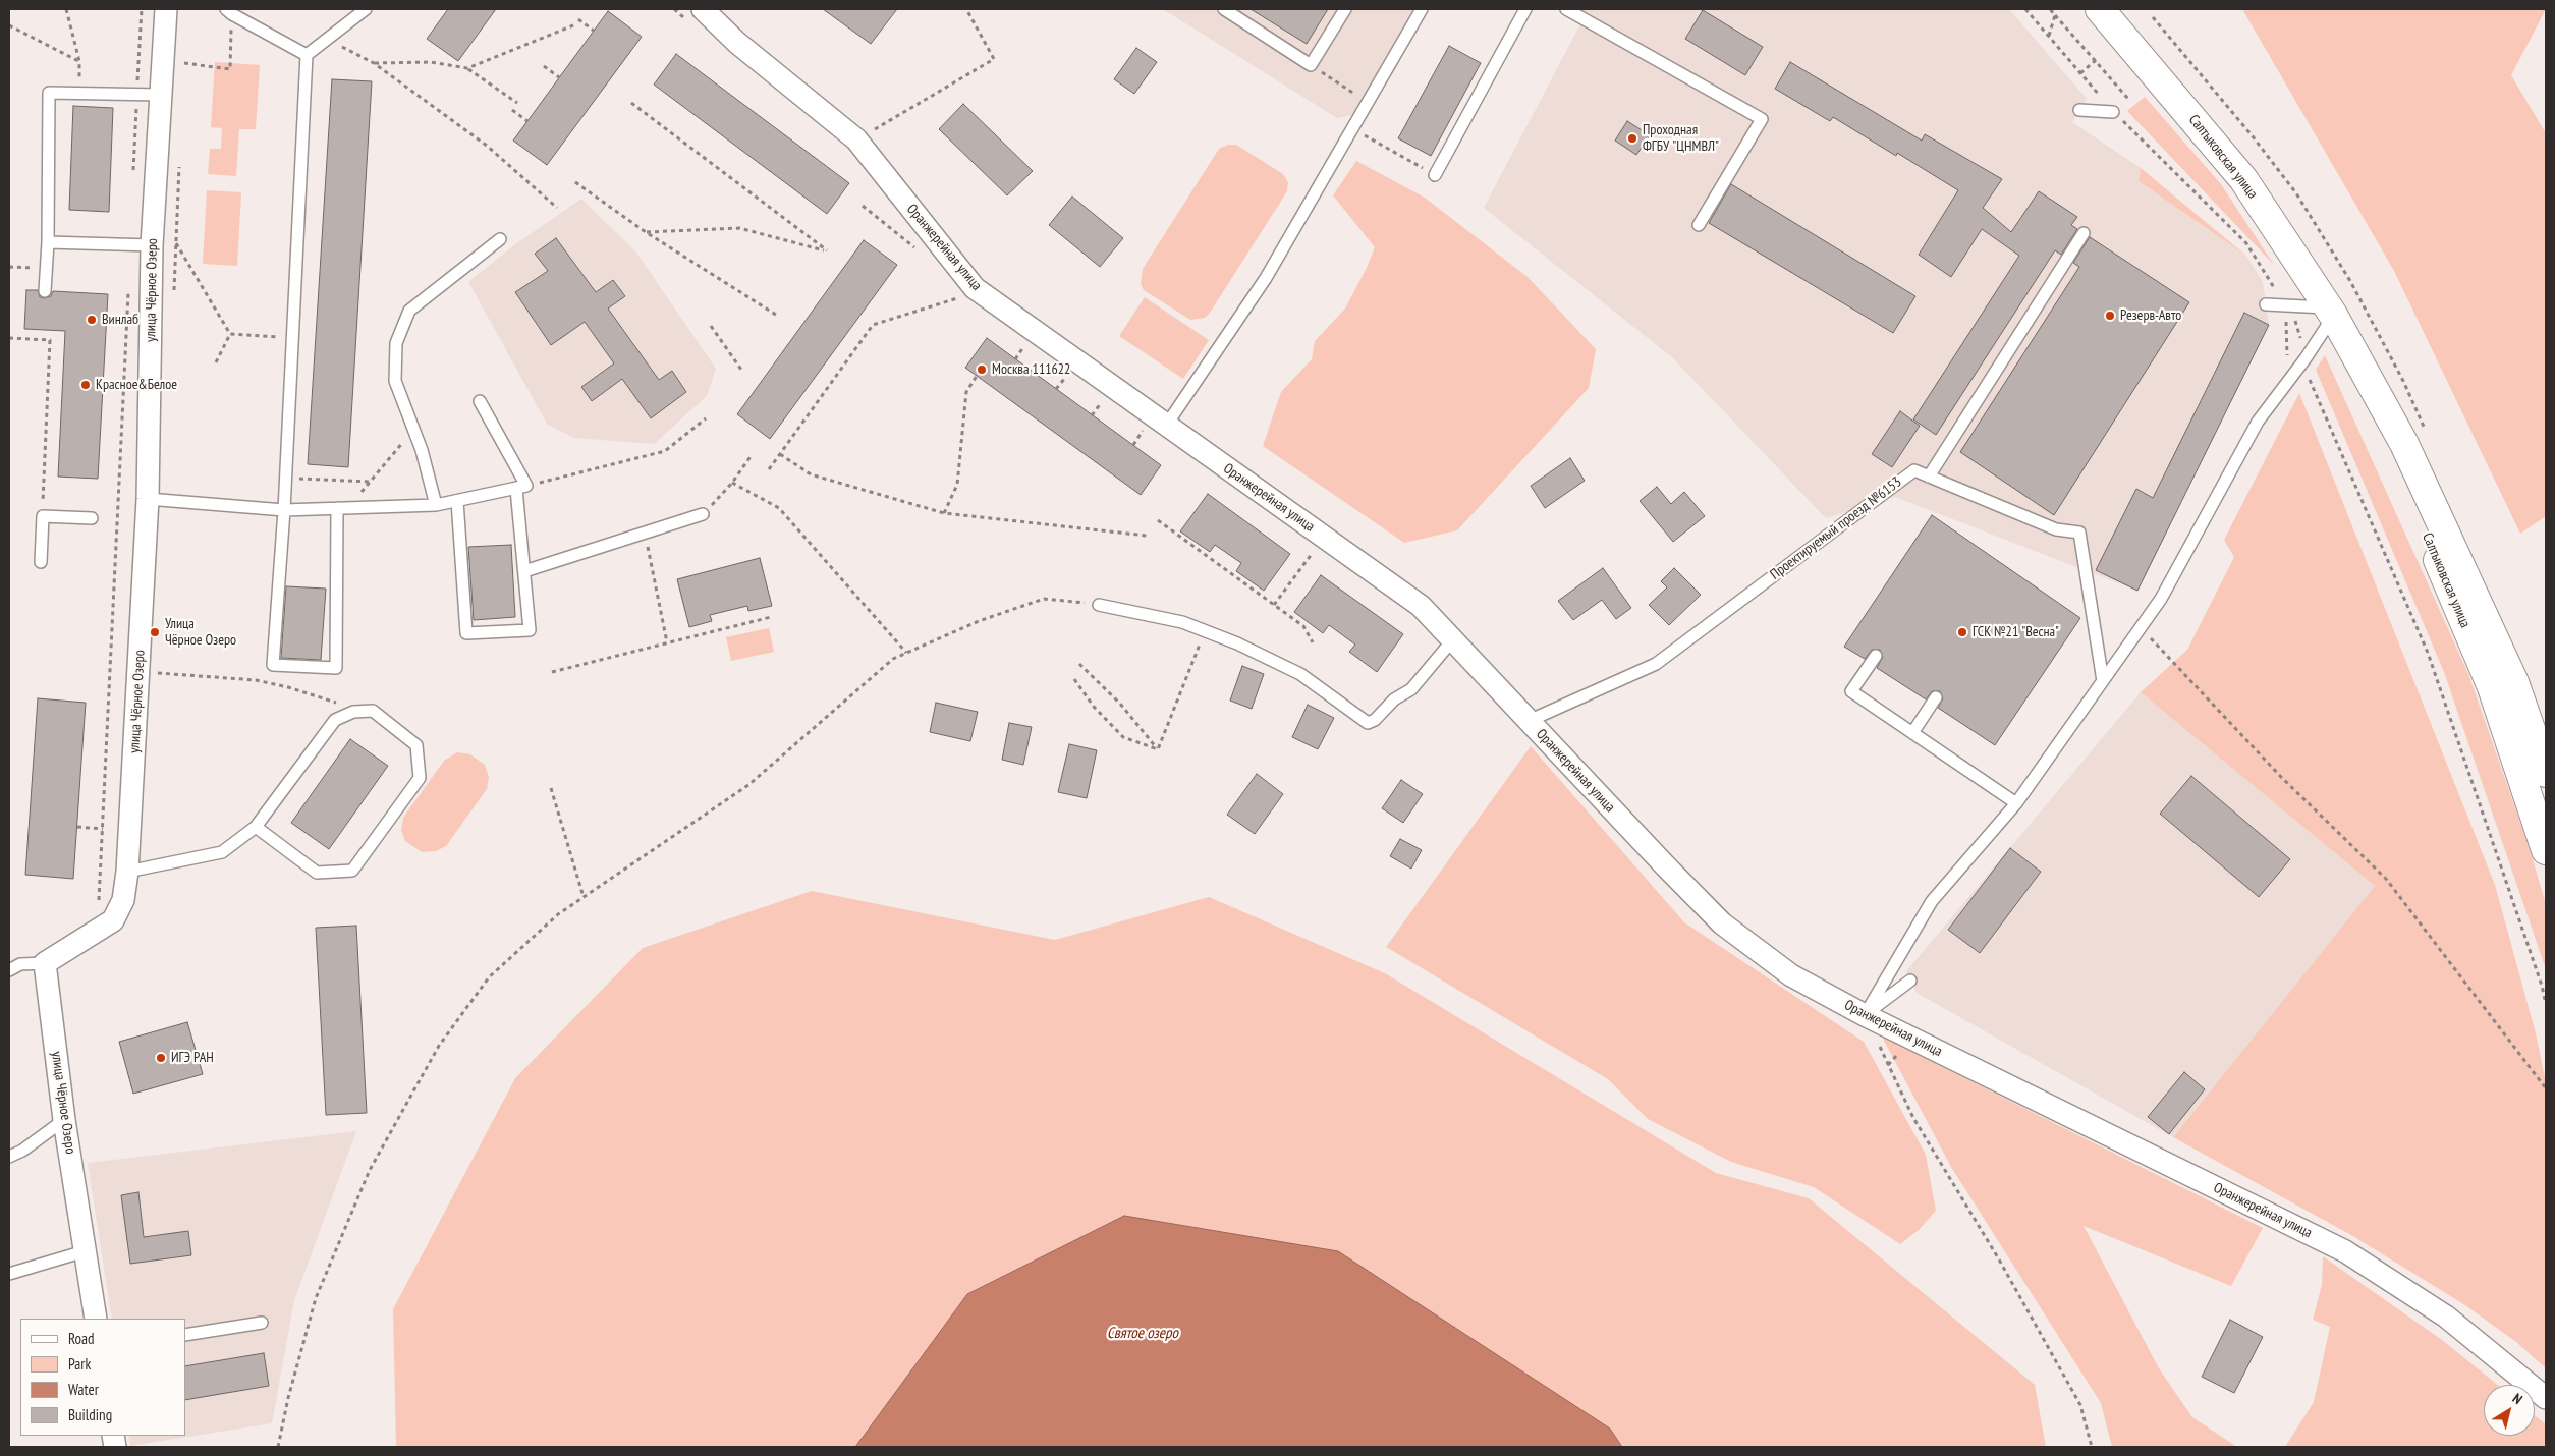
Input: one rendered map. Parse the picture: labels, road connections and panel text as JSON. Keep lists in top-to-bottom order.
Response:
{
  "streets": {
    "main road": ["Салтыковская улица"],
    "street": ["Оранжерейная улица", "улица Чёрное Озеро"],
    "lane": ["Проектируемый проезд №6153"]
  },
  "crossings": [
    ["Оранжерейная улица", "Проектируемый проезд №6153"]
  ],
  "water": ["Святое озеро"],
  "places": [
    "Проходная ФГБУ \"ЦНМВЛ\"",
    "Резерв-Авто",
    "Винлаб",
    "Москва 111622",
    "Красное&Белое",
    "Улица Чёрное Озеро",
    "ГСК №21 \"Весна\"",
    "ИГЭ РАН"
  ],
  "legend": [
    "Road",
    "Park",
    "Water",
    "Building"
  ],
  "north": "top right"
}
